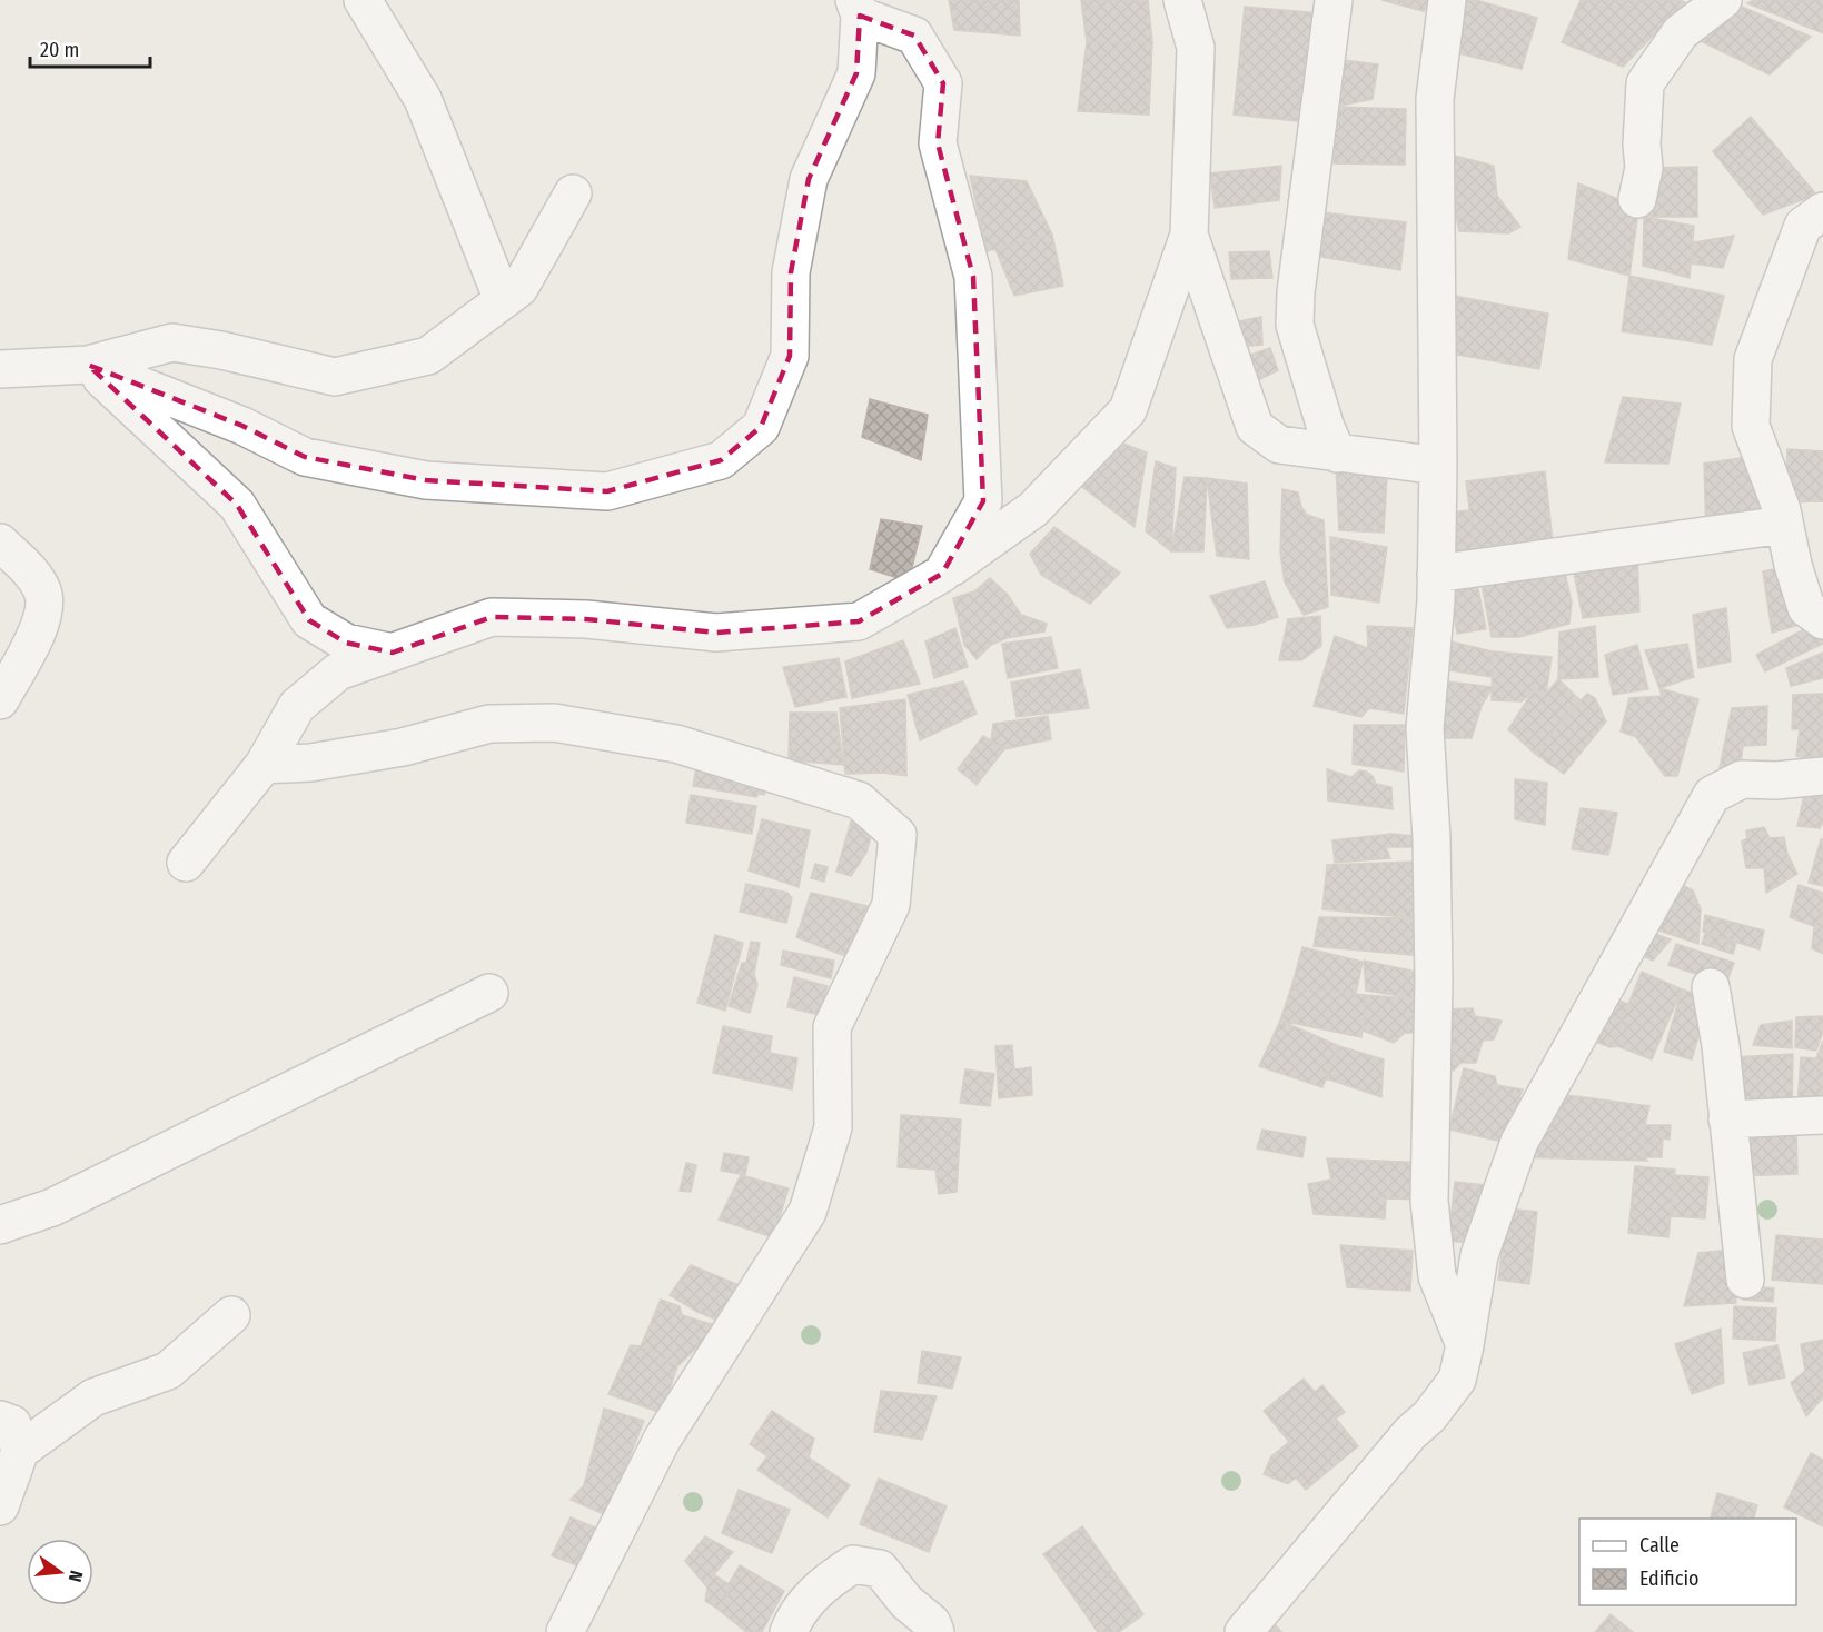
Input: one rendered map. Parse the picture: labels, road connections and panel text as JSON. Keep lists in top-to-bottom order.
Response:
{
  "legend": ["Calle", "Edificio"],
  "scale_bar": "20 m",
  "north": "right"
}
